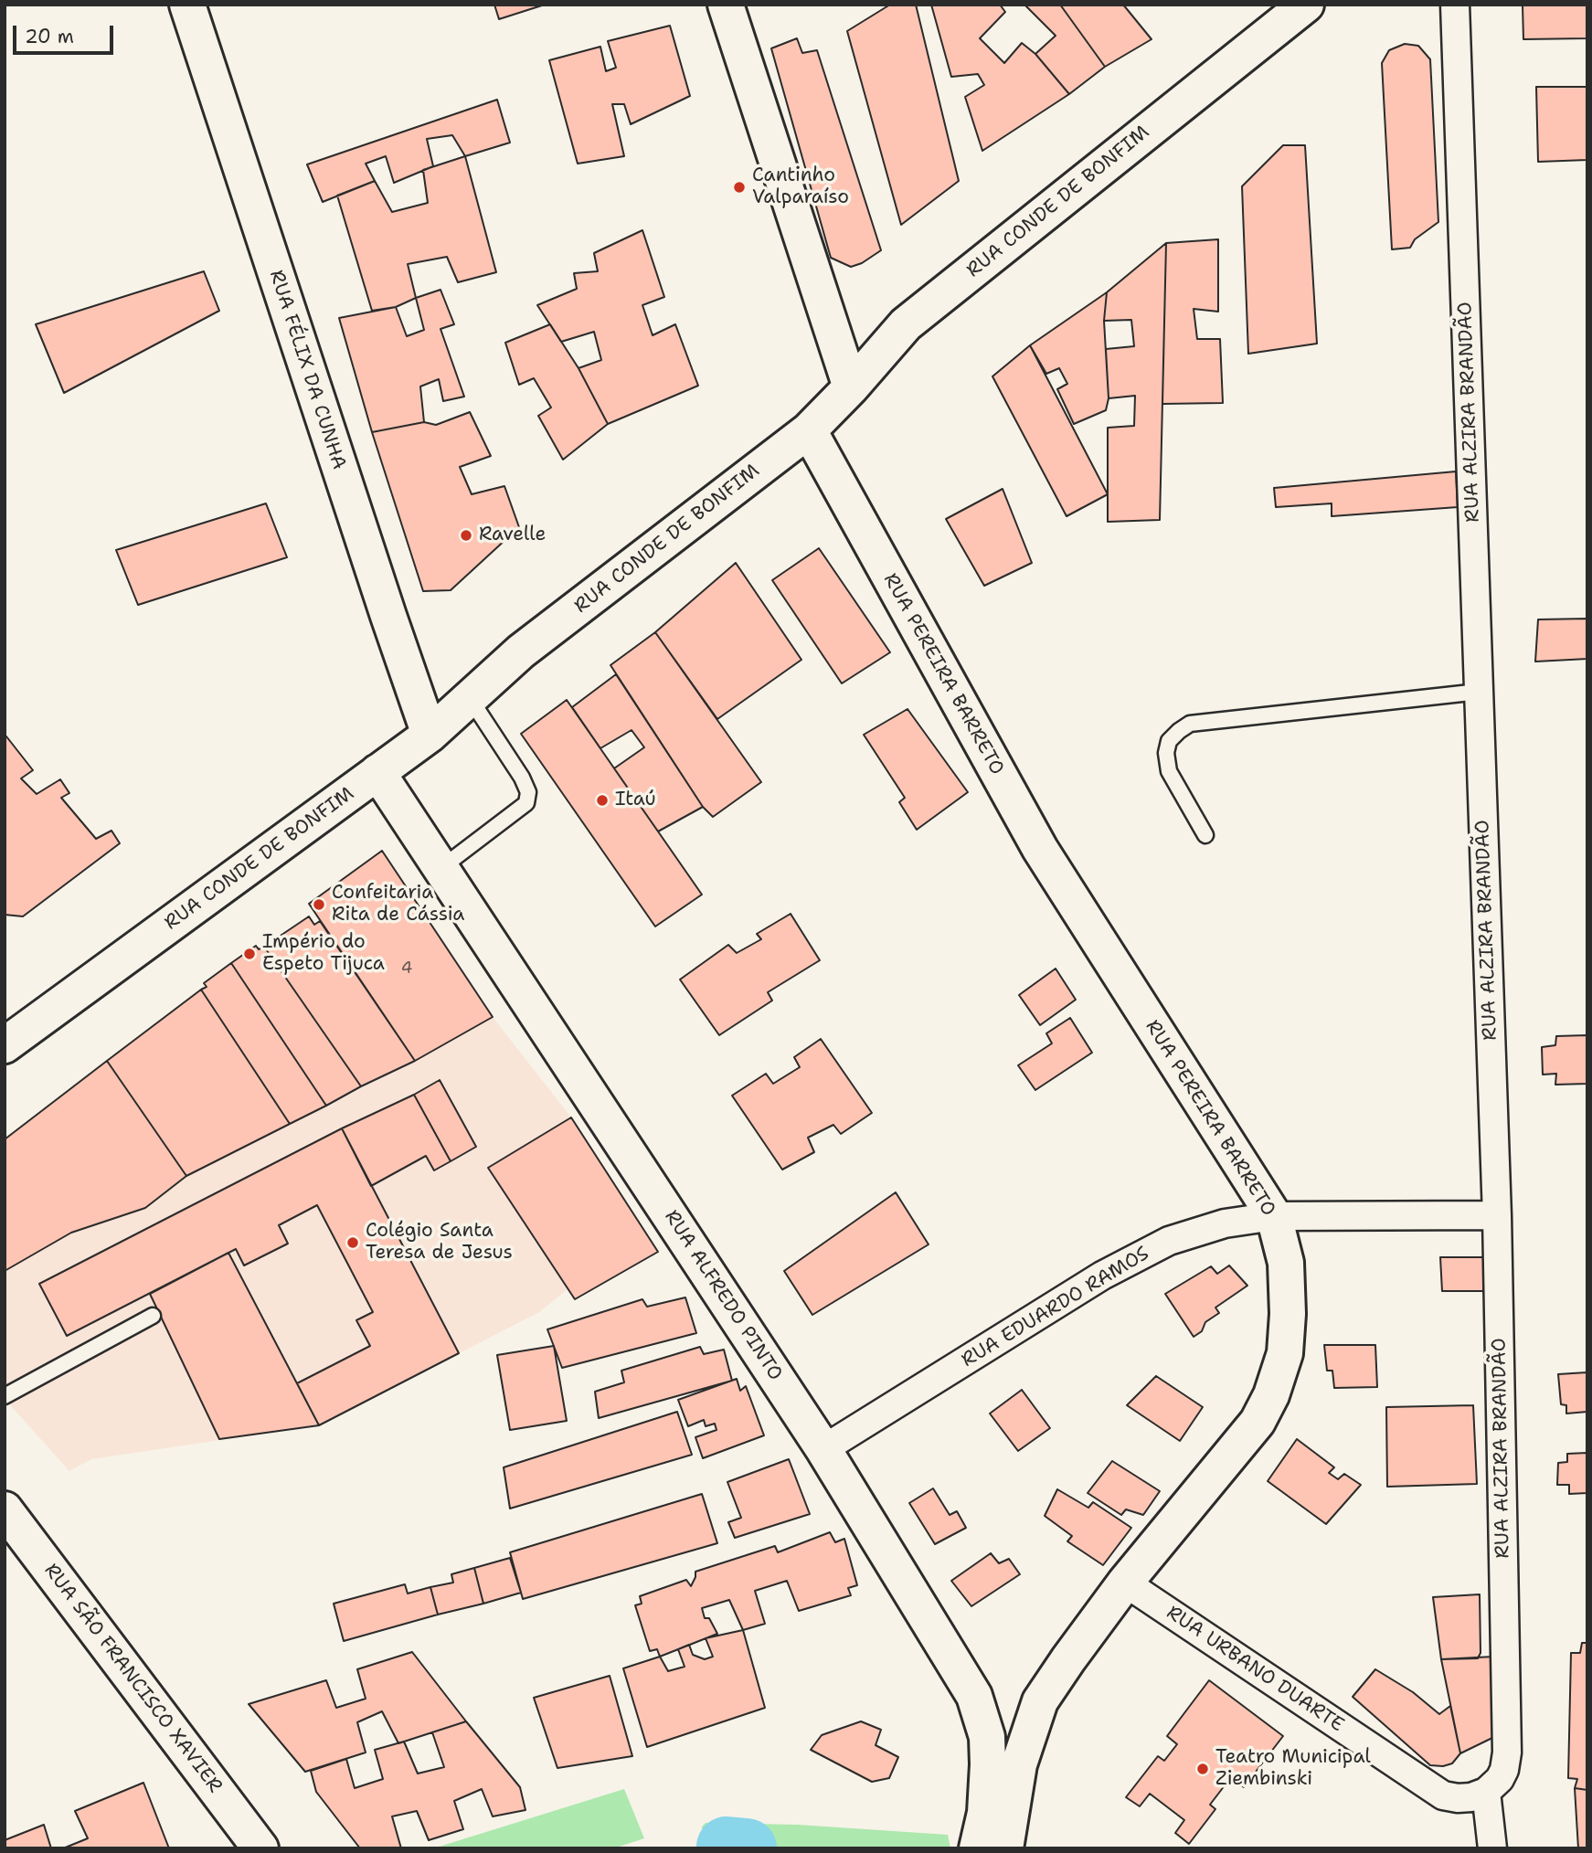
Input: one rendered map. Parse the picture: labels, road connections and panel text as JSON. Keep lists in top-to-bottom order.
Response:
{
  "streets": {
    "street": [
      "RUA CONDE DE BONFIM",
      "RUA FÉLIX DA CUNHA",
      "RUA ALZIRA BRANDÃO",
      "RUA PEREIRA BARRETO",
      "RUA ALFREDO PINTO",
      "RUA EDUARDO RAMOS",
      "RUA URBANO DUARTE",
      "RUA SÃO FRANCISCO XAVIER"
    ]
  },
  "crossings": [
    ["RUA CONDE DE BONFIM", "RUA FÉLIX DA CUNHA"],
    ["RUA CONDE DE BONFIM", "RUA PEREIRA BARRETO"],
    ["RUA CONDE DE BONFIM", "RUA ALFREDO PINTO"],
    ["RUA ALZIRA BRANDÃO", "RUA EDUARDO RAMOS"],
    ["RUA ALZIRA BRANDÃO", "RUA URBANO DUARTE"],
    ["RUA PEREIRA BARRETO", "RUA EDUARDO RAMOS"],
    ["RUA PEREIRA BARRETO", "RUA URBANO DUARTE"],
    ["RUA ALFREDO PINTO", "RUA EDUARDO RAMOS"]
  ],
  "places": [
    "Cantinho Valparaíso",
    "Ravelle",
    "Itaú",
    "Confeitaria Rita de Cássia",
    "Império do Espeto Tijuca",
    "Colégio Santa Teresa de Jesus",
    "Teatro Municipal Ziembinski"
  ],
  "house_numbers": ["4"],
  "scale_bar": "20 m"
}
